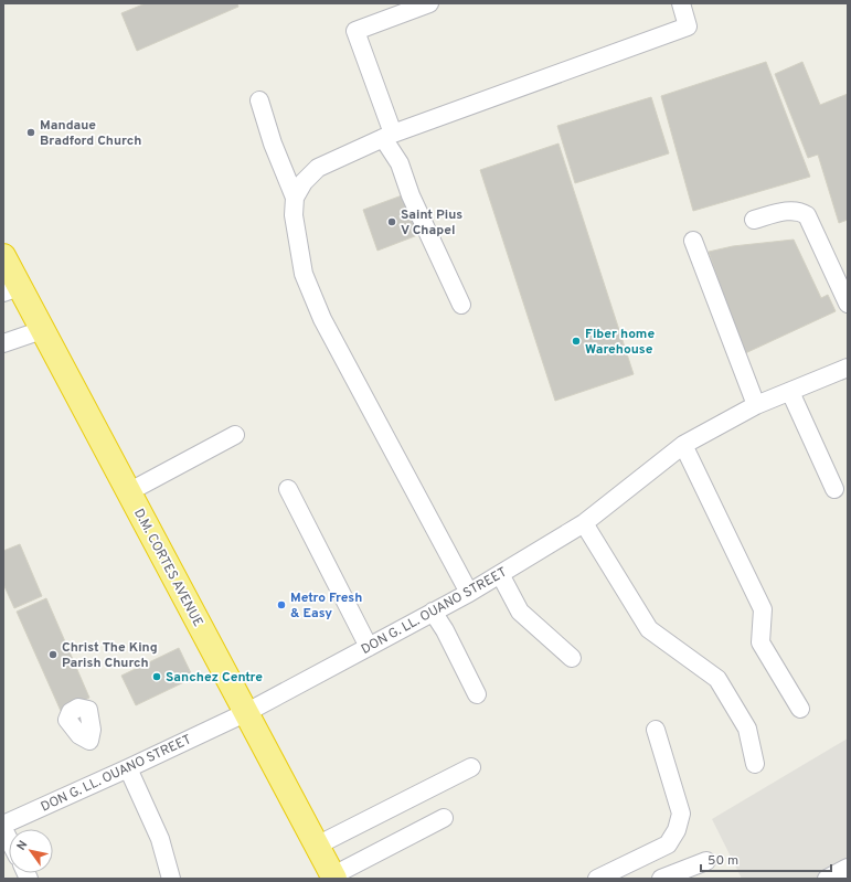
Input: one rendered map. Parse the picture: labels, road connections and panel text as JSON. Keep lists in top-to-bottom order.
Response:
{
  "streets": {
    "highway": ["D.M. CORTES AVENUE"],
    "street": ["DON G. LL. OUANO STREET"]
  },
  "crossings": [
    ["D.M. CORTES AVENUE", "DON G. LL. OUANO STREET"]
  ],
  "places": [
    "Mandaue Bradford Church",
    "Saint Pius V Chapel",
    "Fiber home Warehouse",
    "Metro Fresh & Easy",
    "Christ The King Parish Church",
    "Sanchez Centre"
  ],
  "scale_bar": "50 m",
  "north": "top left"
}
